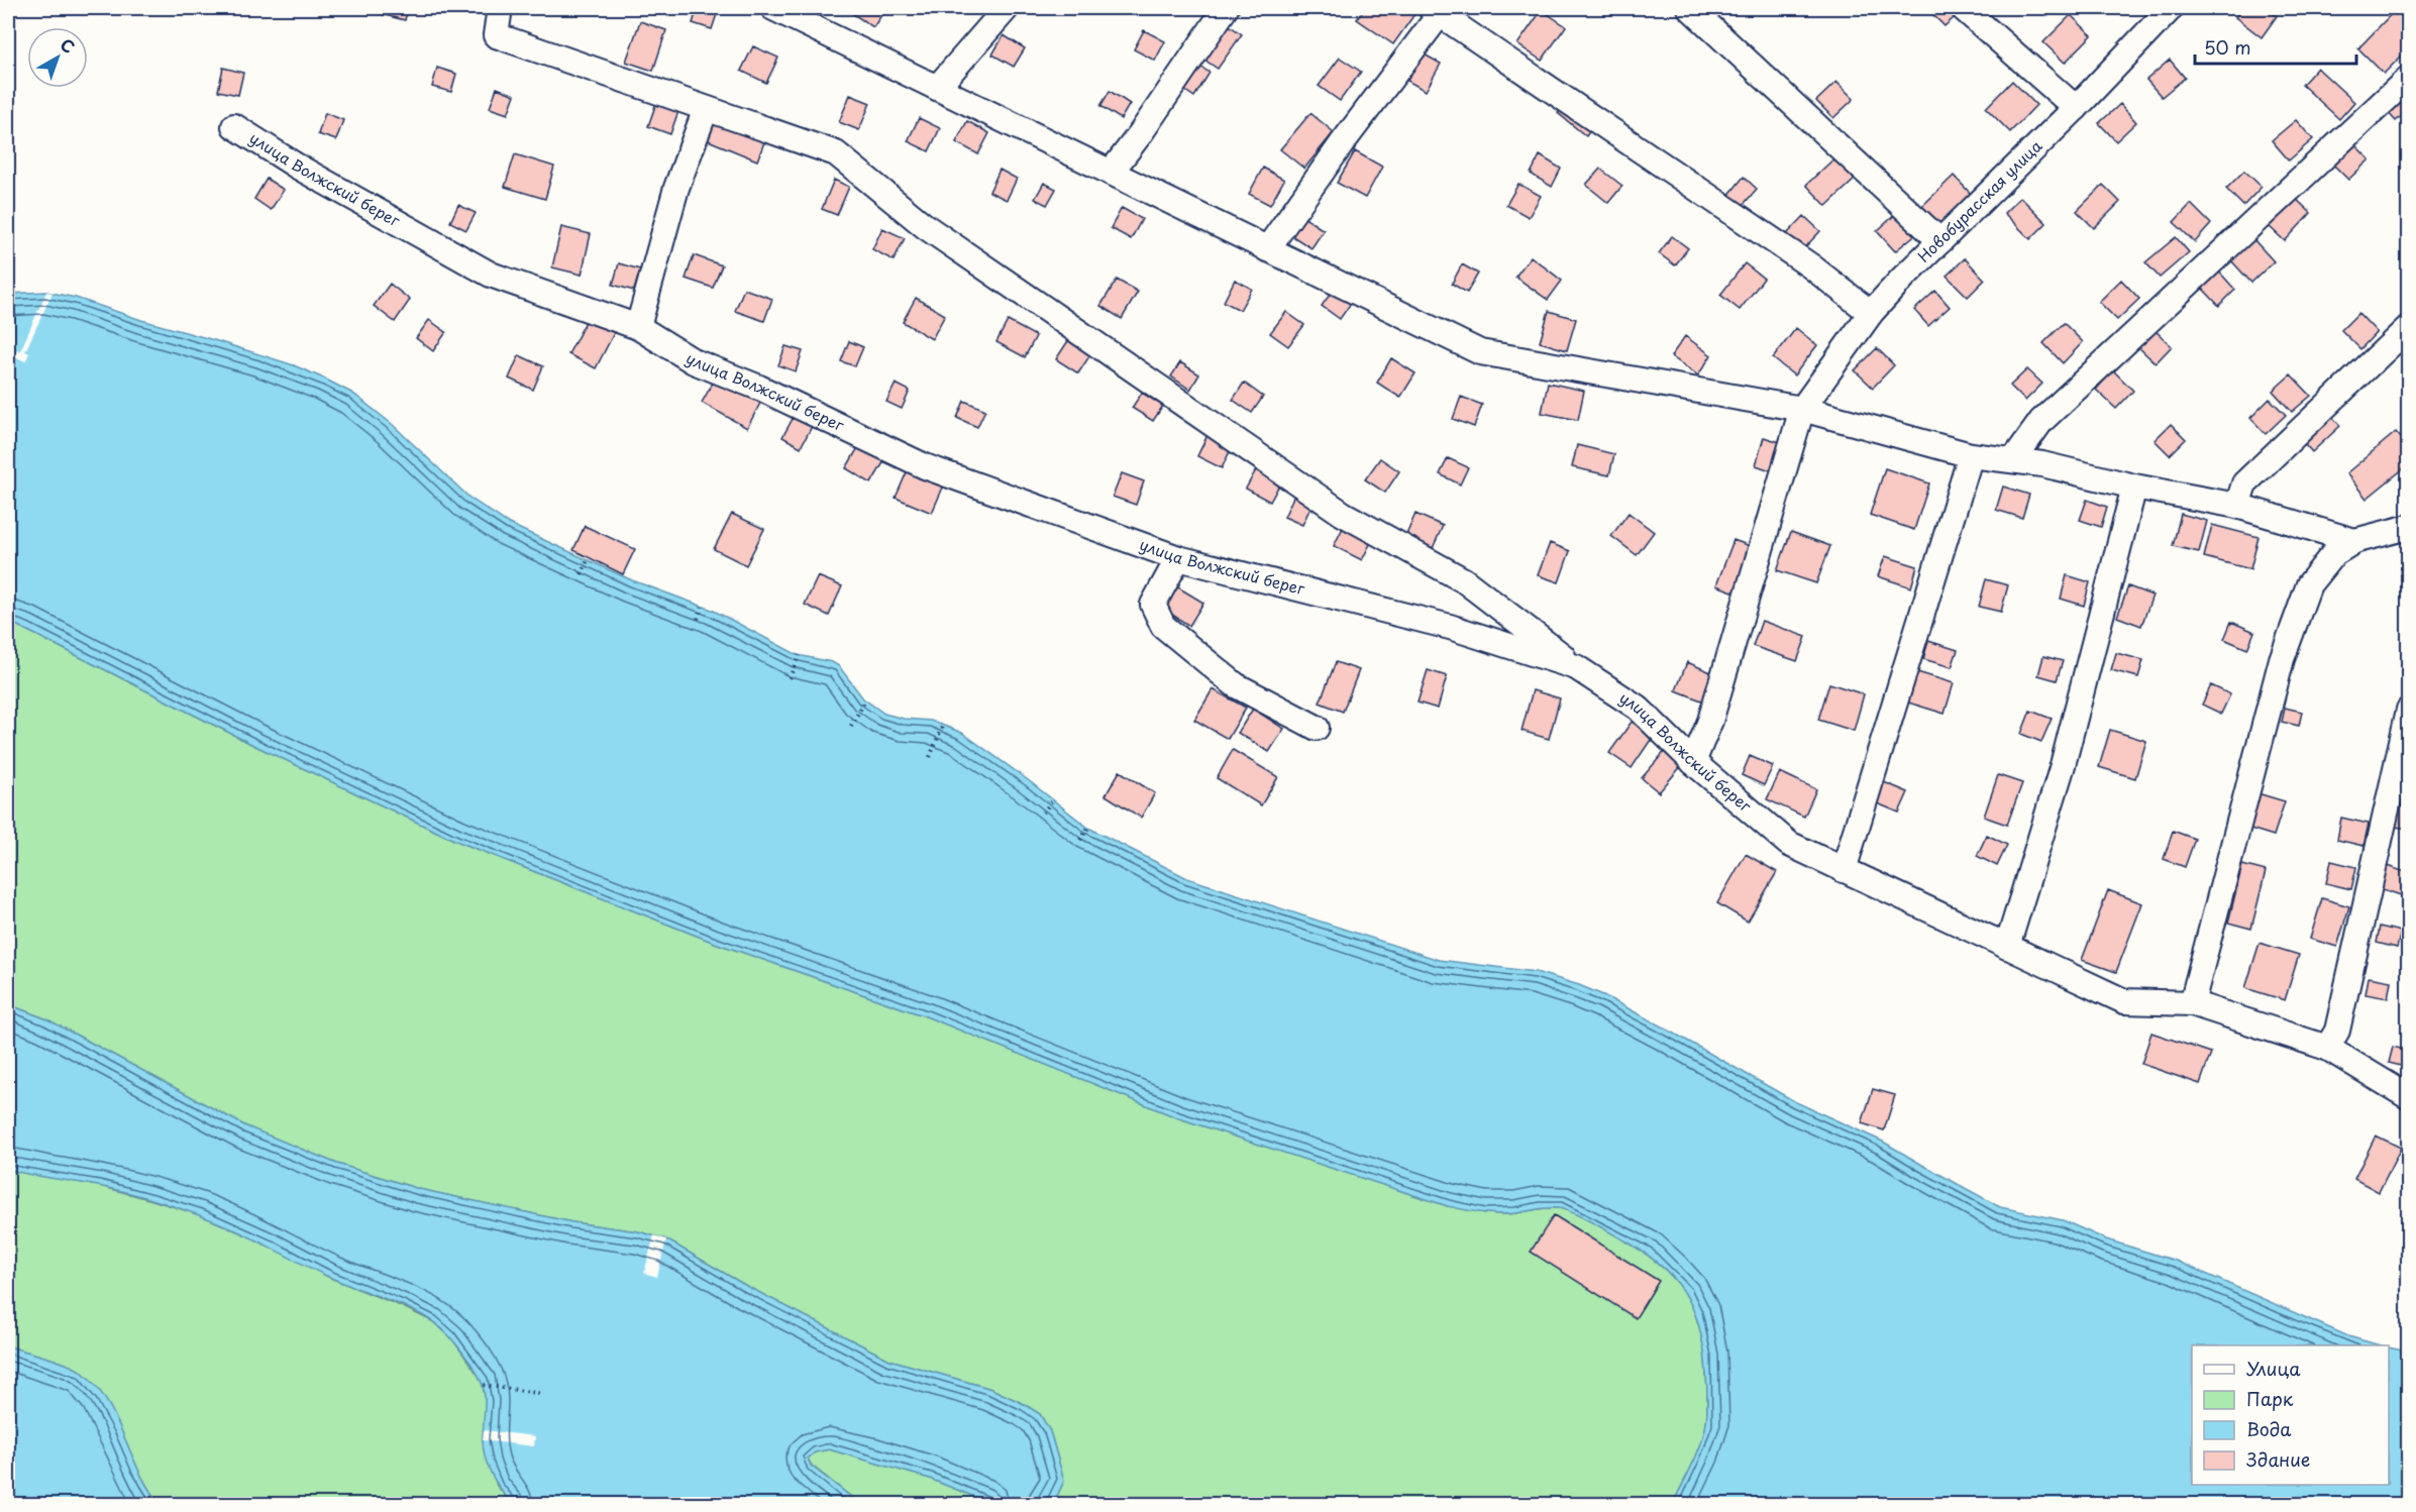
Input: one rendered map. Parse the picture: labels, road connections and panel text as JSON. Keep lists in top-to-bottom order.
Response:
{
  "streets": {
    "street": ["улица Волжский берег", "Новобурасская улица"]
  },
  "crossings": [
    ["улица Волжский берег", "Новобурасская улица"]
  ],
  "legend": [
    "Улица",
    "Парк",
    "Вода",
    "Здание"
  ],
  "scale_bar": "50 m",
  "north": "top right"
}
